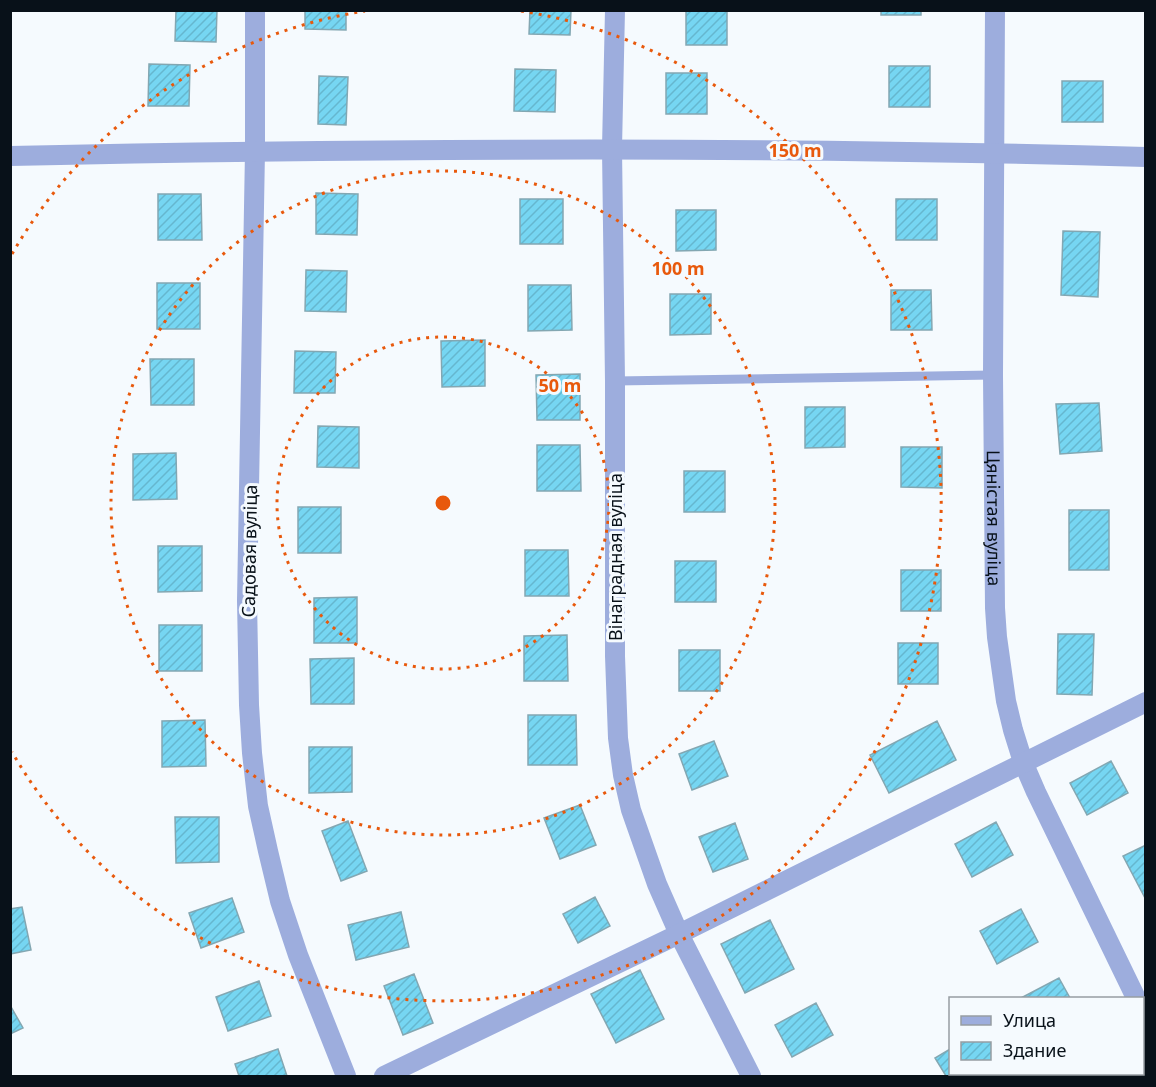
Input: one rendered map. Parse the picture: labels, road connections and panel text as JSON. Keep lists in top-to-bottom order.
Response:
{
  "streets": {
    "street": ["Цяністая вуліца", "Садовая вуліца", "Вінаградная вуліца"]
  },
  "legend": ["Улица", "Здание"],
  "rings": ["150 m", "100 m", "50 m"]
}
